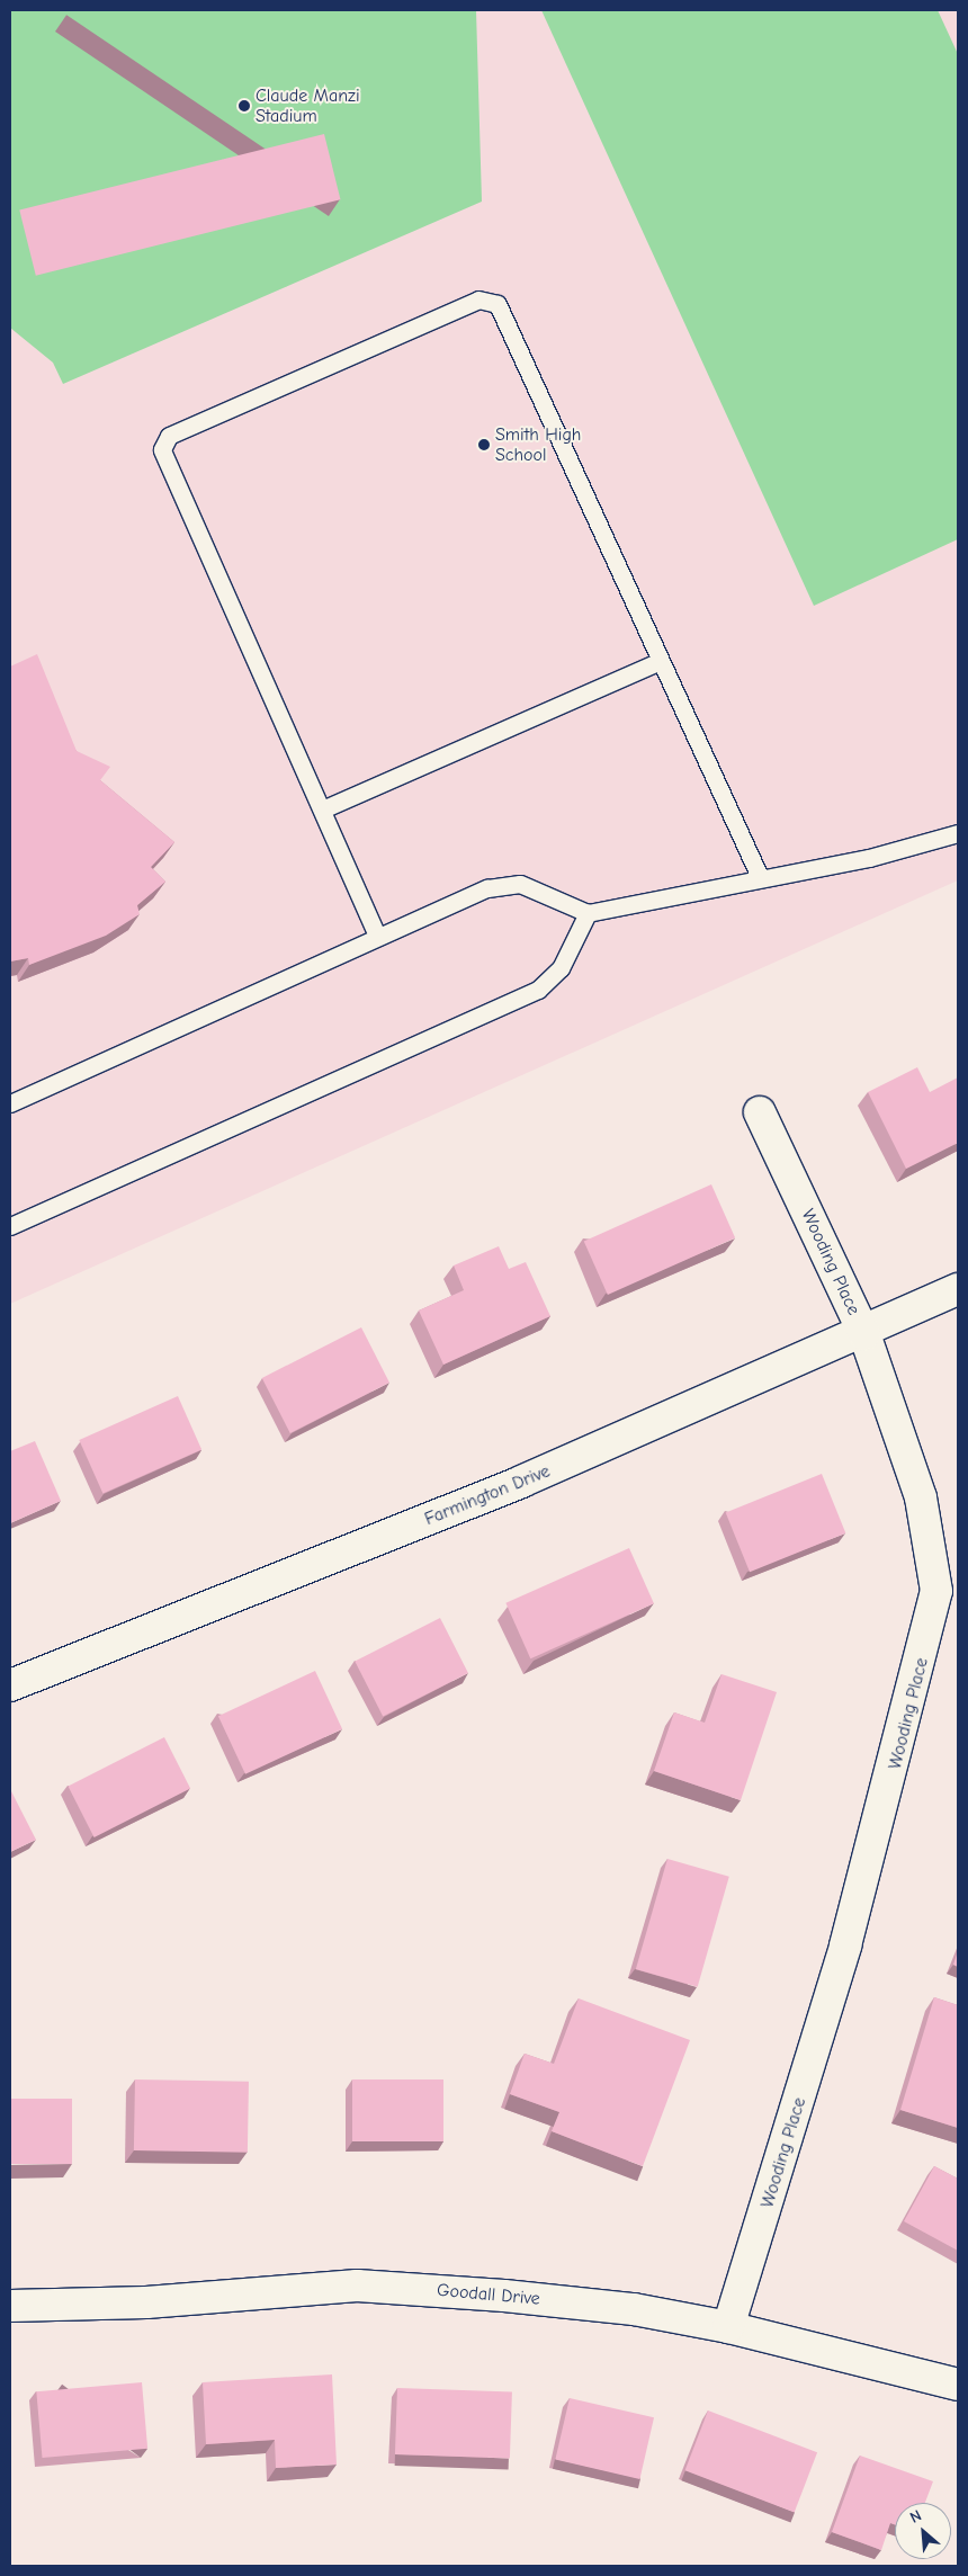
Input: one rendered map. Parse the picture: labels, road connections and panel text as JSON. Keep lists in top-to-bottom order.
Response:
{
  "streets": {
    "street": ["Wooding Place", "Farmington Drive", "Goodall Drive"]
  },
  "crossings": [
    ["Wooding Place", "Farmington Drive"],
    ["Wooding Place", "Goodall Drive"]
  ],
  "places": ["Claude Manzi Stadium", "Smith High School"],
  "north": "top left"
}
